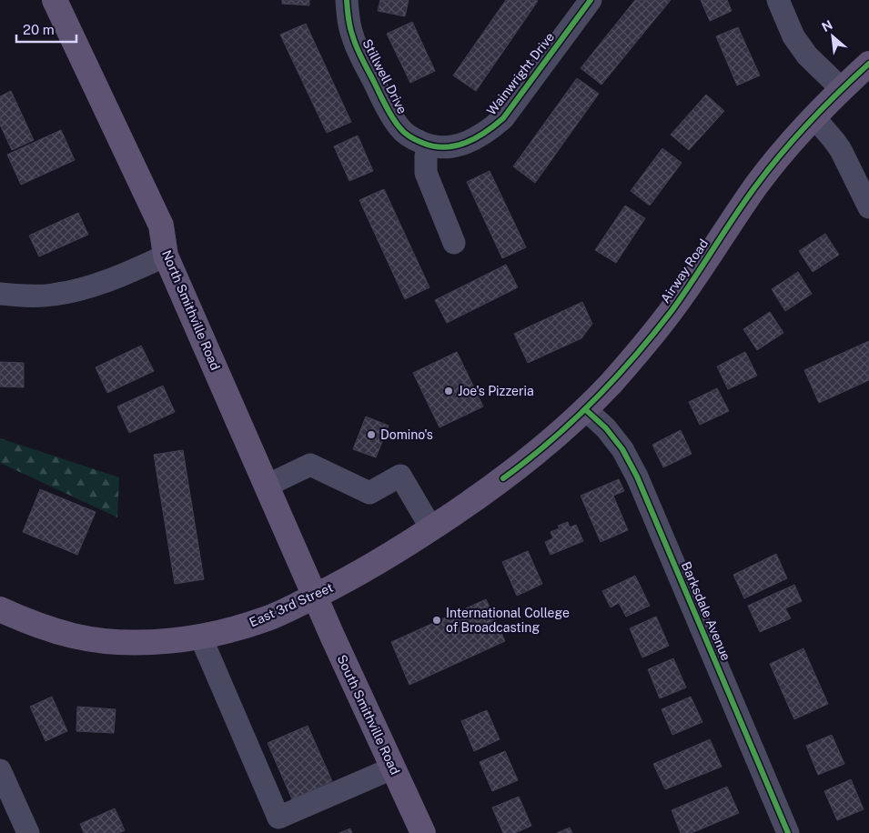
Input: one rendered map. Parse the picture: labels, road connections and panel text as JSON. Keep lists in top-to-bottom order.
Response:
{
  "streets": {
    "main road": [
      "Airway Road",
      "North Smithville Road",
      "East 3rd Street",
      "South Smithville Road"
    ],
    "street": ["Wainwright Drive", "Stillwell Drive", "Barksdale Avenue"]
  },
  "crossings": [
    ["Wainwright Drive", "Stillwell Drive"],
    ["Airway Road", "East 3rd Street"],
    ["Airway Road", "Barksdale Avenue"],
    ["North Smithville Road", "East 3rd Street"],
    ["North Smithville Road", "South Smithville Road"],
    ["East 3rd Street", "South Smithville Road"]
  ],
  "places": ["Joe's Pizzeria", "Domino's", "International College of Broadcasting"],
  "scale_bar": "20 m",
  "north": "top left"
}
